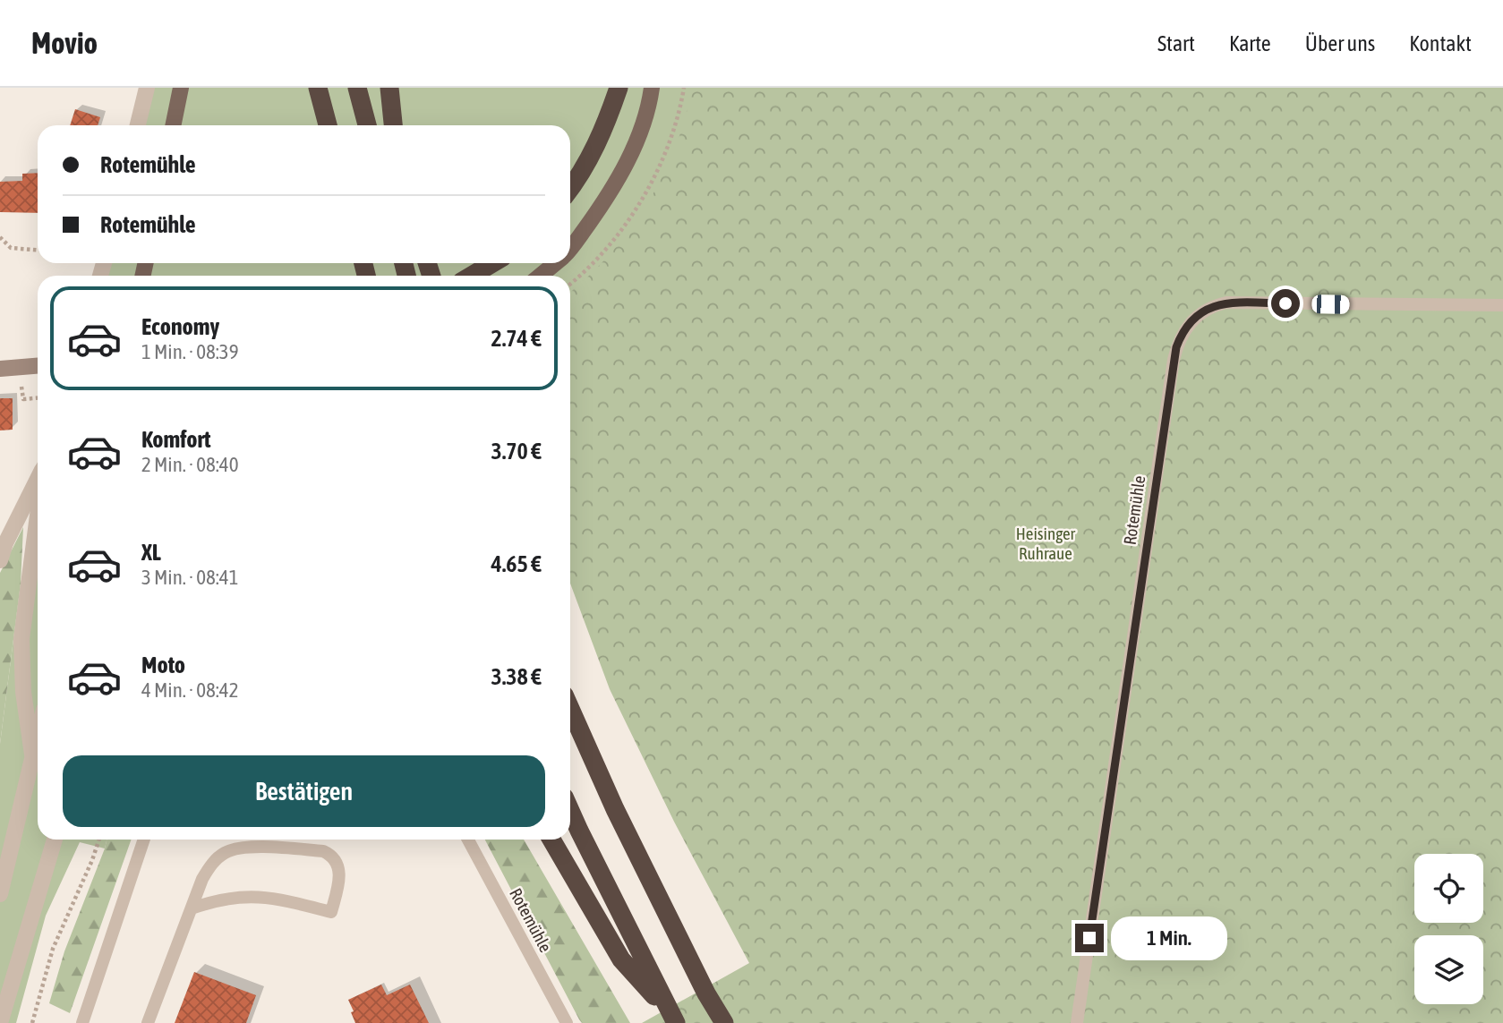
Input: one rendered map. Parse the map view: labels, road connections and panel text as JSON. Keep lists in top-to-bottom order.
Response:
{
  "streets": {
    "lane": ["Rotemühle"]
  },
  "parks": ["Heisinger Ruhraue"],
  "page": {
    "header": "Movio",
    "nav": [
      "Start",
      "Karte",
      "Über uns",
      "Kontakt"
    ],
    "banner": ["Rotemühle", "Rotemühle"],
    "list": [
      {
        "name": "Economy",
        "note": "1 Min. · 08:39",
        "value": "2.74 €"
      },
      {
        "name": "Komfort",
        "note": "2 Min. · 08:40",
        "value": "3.70 €"
      },
      {
        "name": "XL",
        "note": "3 Min. · 08:41",
        "value": "4.65 €"
      },
      {
        "name": "Moto",
        "note": "4 Min. · 08:42",
        "value": "3.38 €"
      }
    ],
    "buttons": "Bestätigen",
    "bubble": "1 Min."
  }
}
